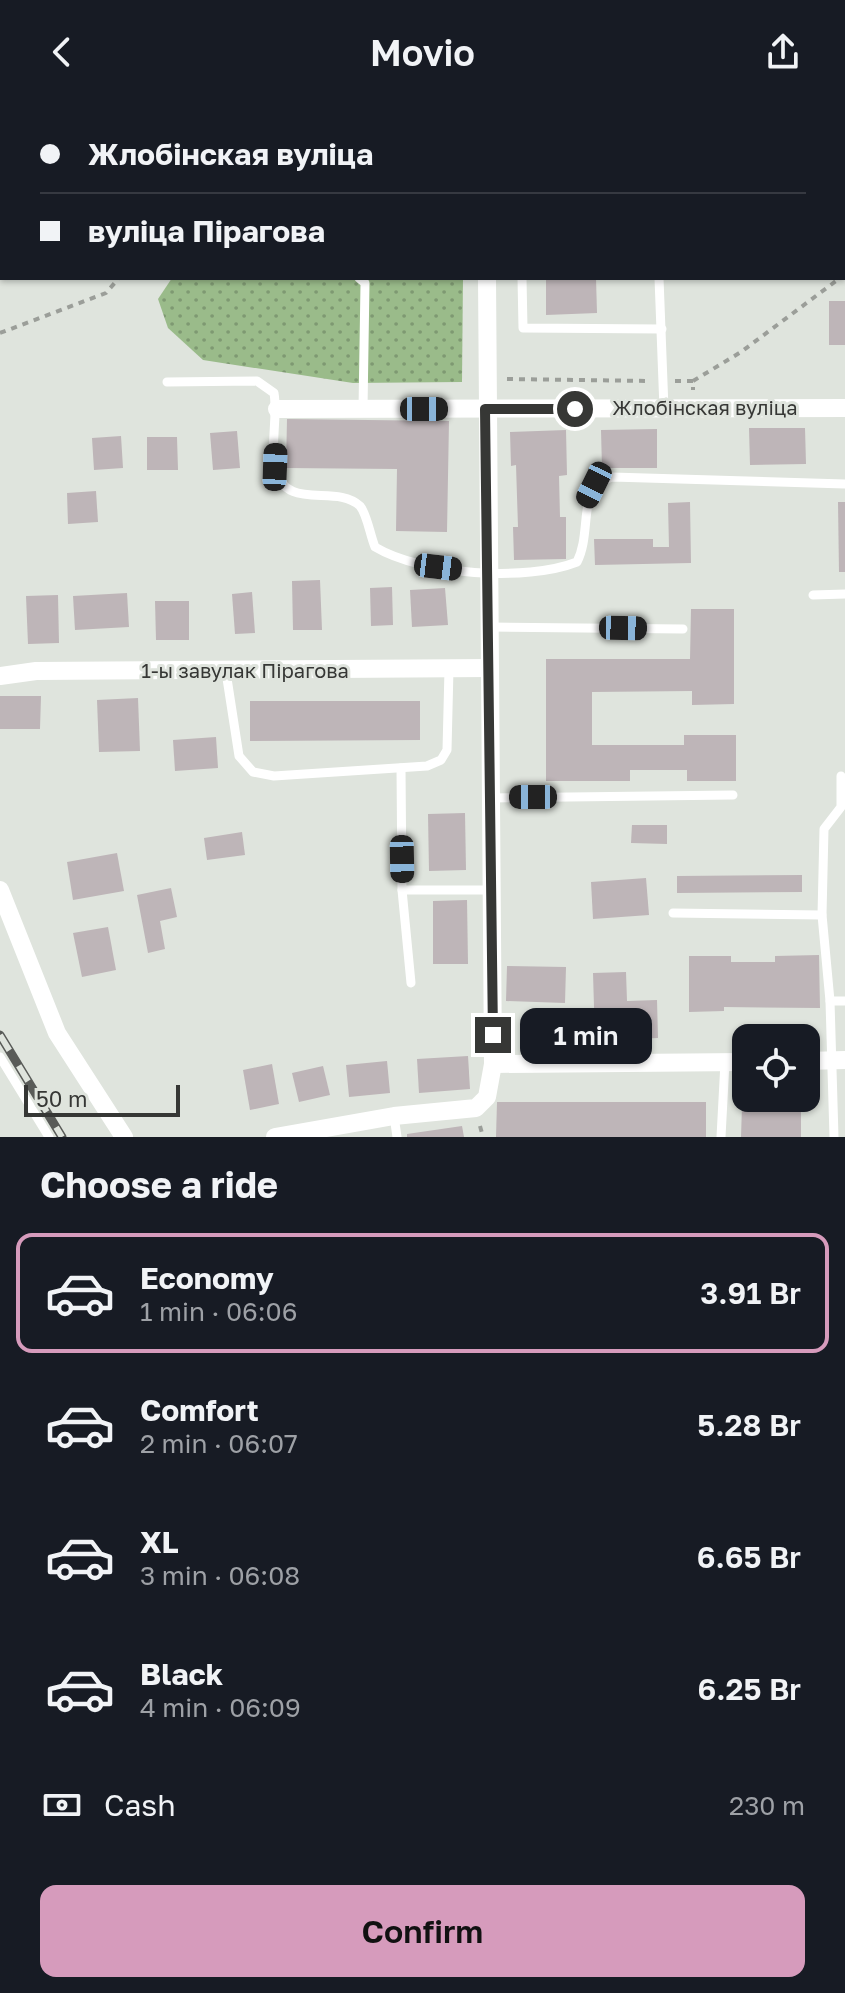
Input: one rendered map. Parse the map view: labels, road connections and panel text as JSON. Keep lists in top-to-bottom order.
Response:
{
  "streets": {
    "street": ["Жлобінская вуліца", "1-ы завулак Пірагова"]
  },
  "scale_bar": "50 m",
  "page": {
    "header": "Movio",
    "banner": ["Жлобінская вуліца", "вуліца Пірагова"],
    "bubble": "1 min",
    "scale": "50 m",
    "heading": "Choose a ride",
    "list": [
      {
        "name": "Economy",
        "note": "1 min · 06:06",
        "value": "3.91 Br"
      },
      {
        "name": "Comfort",
        "note": "2 min · 06:07",
        "value": "5.28 Br"
      },
      {
        "name": "XL",
        "note": "3 min · 06:08",
        "value": "6.65 Br"
      },
      {
        "name": "Black",
        "note": "4 min · 06:09",
        "value": "6.25 Br"
      }
    ],
    "pay": ["Cash", "230 m"],
    "buttons": "Confirm"
  }
}
